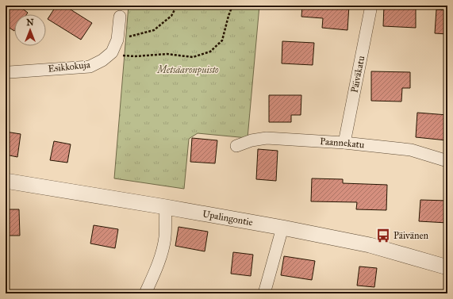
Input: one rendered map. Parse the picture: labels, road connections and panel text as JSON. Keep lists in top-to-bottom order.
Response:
{
  "streets": {
    "street": [
      "Esikkokuja",
      "Päiväkatu",
      "Paannekatu",
      "Upalingontie"
    ]
  },
  "crossings": [
    ["Päiväkatu", "Paannekatu"]
  ],
  "parks": ["Metsäaronpuisto"],
  "places": {
    "bus stop": ["Päivänen"]
  },
  "north": "top"
}
